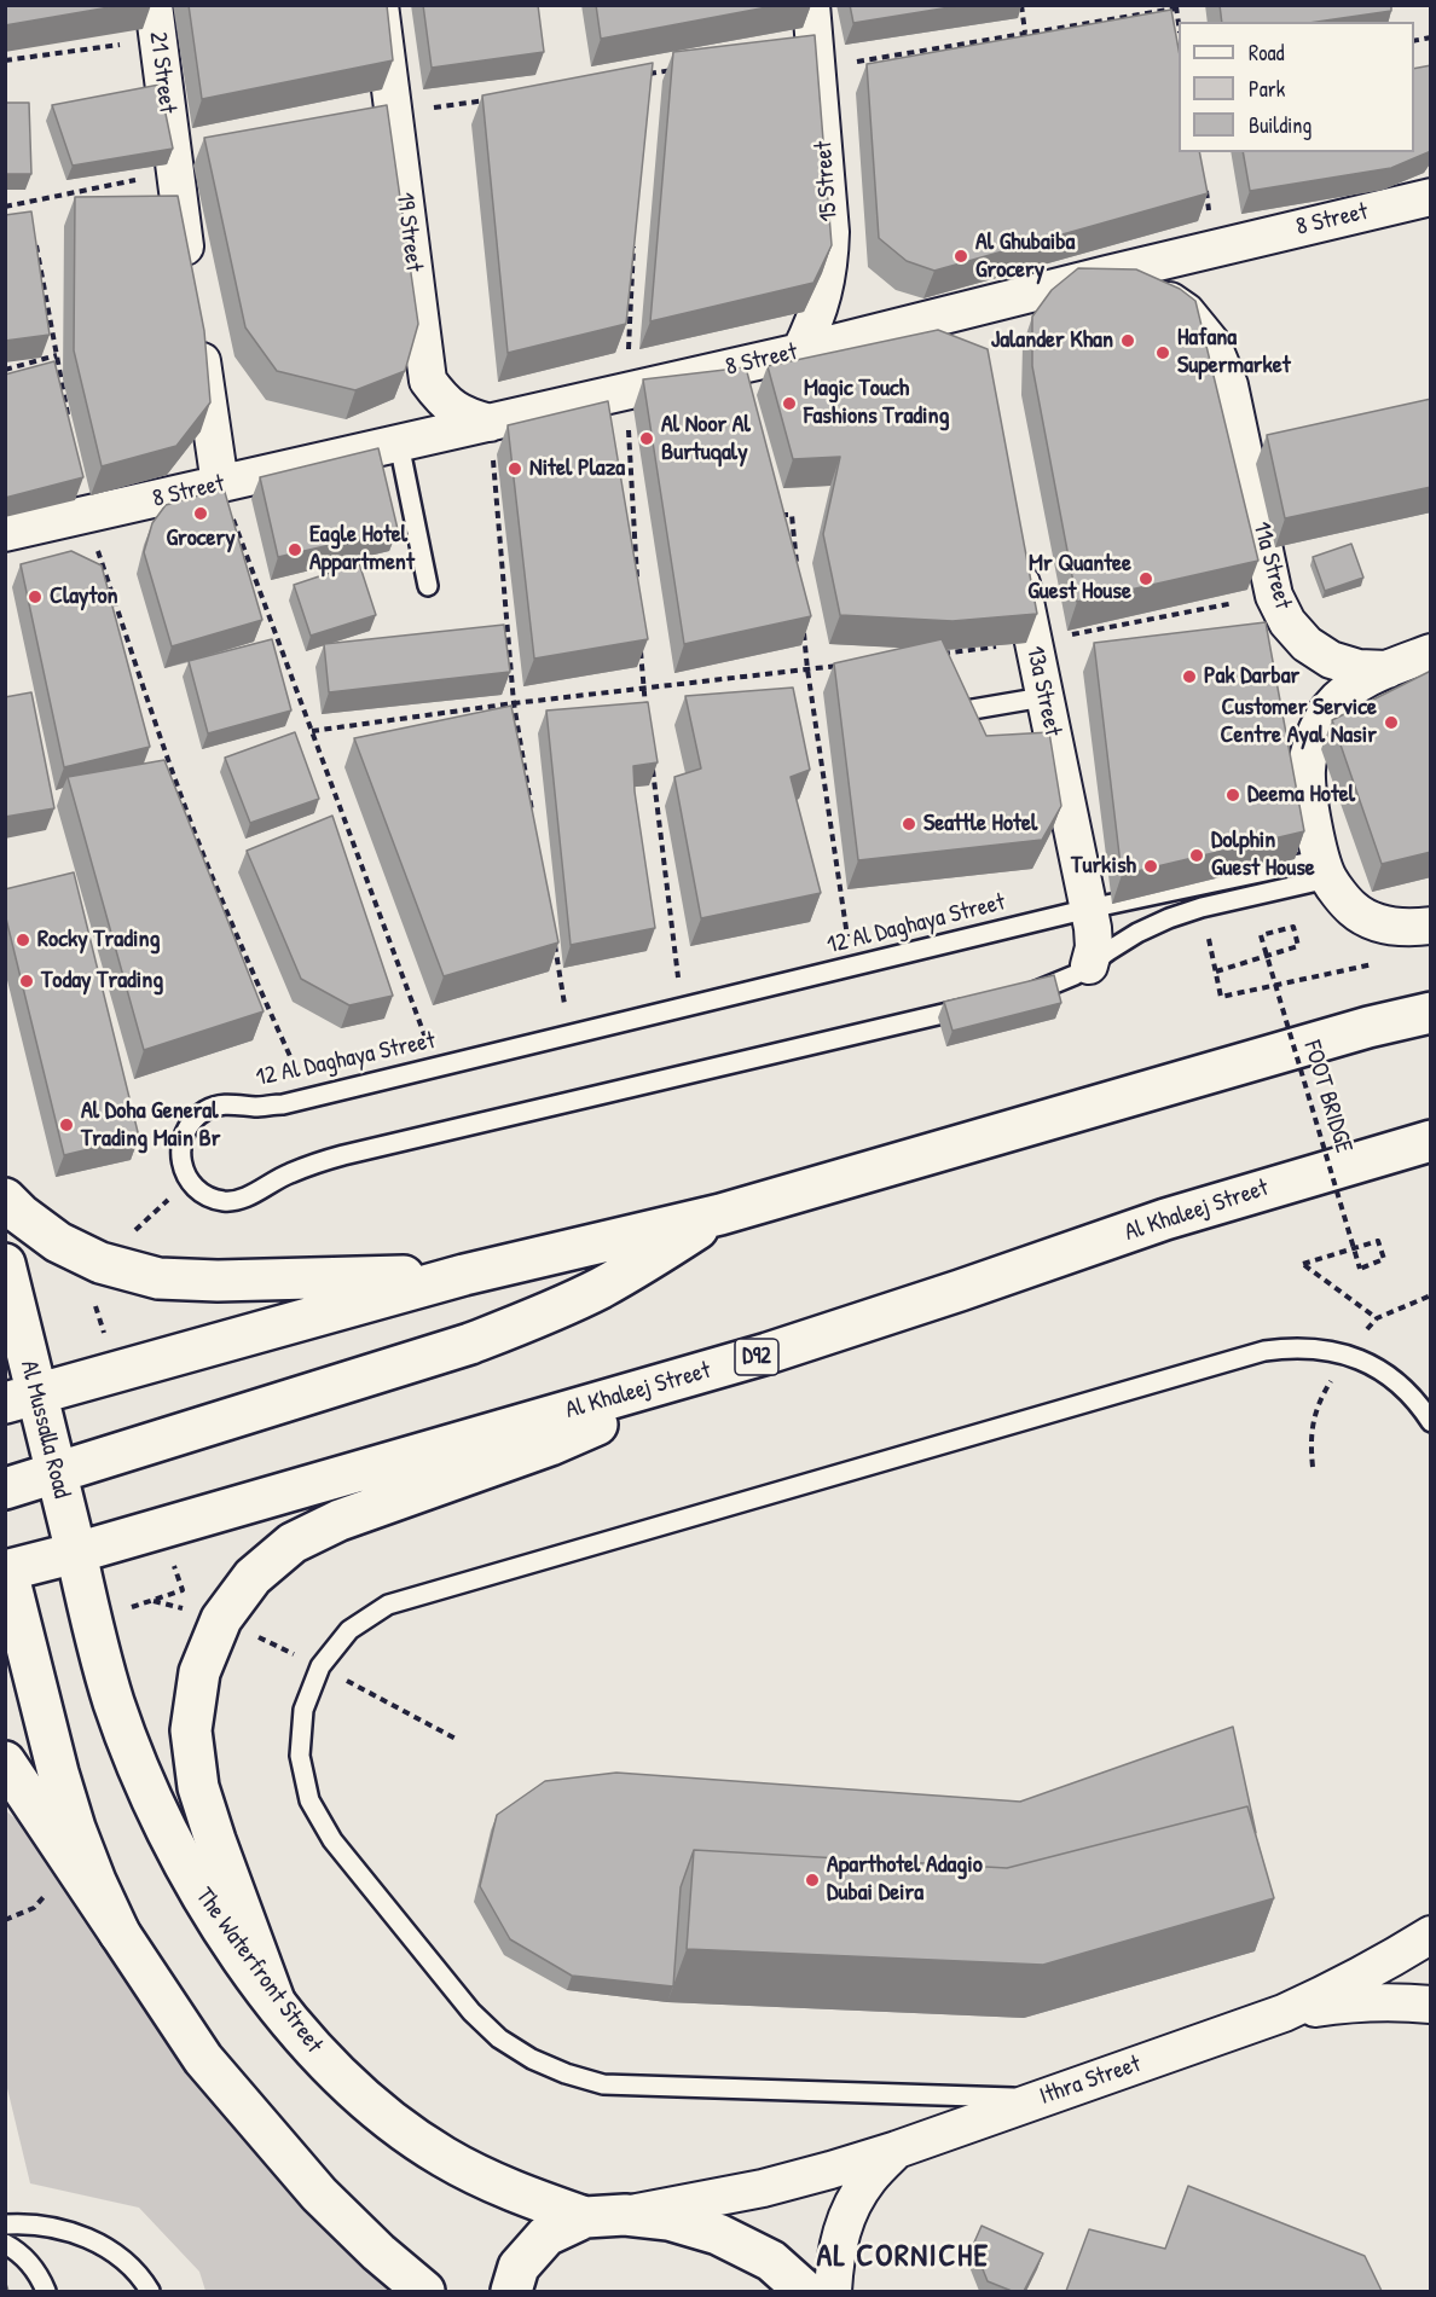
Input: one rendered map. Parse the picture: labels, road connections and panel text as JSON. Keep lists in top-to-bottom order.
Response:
{
  "streets": {
    "main road": [
      "Al Khaleej Street",
      "D92",
      "Al Mussalla Road",
      "The Waterfront Street"
    ],
    "street": [
      "21 Street",
      "15 Street",
      "8 Street",
      "19 Street",
      "11a Street",
      "13a Street",
      "Ithra Street"
    ],
    "lane": ["12 Al Daghaya Street"],
    "path": ["FOOT BRIDGE"]
  },
  "crossings": [
    ["15 Street", "8 Street"],
    ["8 Street", "19 Street"],
    ["8 Street", "11a Street"],
    ["13a Street", "12 Al Daghaya Street"],
    ["Al Khaleej Street", "Al Mussalla Road"],
    ["Al Khaleej Street", "The Waterfront Street"],
    ["Al Mussalla Road", "The Waterfront Street"]
  ],
  "districts": ["AL CORNICHE"],
  "places": [
    "Al Ghubaiba Grocery",
    "Jalander Khan",
    "Hafana Supermarket",
    "Magic Touch Fashions Trading",
    "Al Noor Al Burtuqaly",
    "Nitel Plaza",
    "Grocery",
    "Eagle Hotel Appartment",
    "Mr Quantee Guest House",
    "Clayton",
    "Pak Darbar",
    "Customer Service Centre Ayal Nasir",
    "Deema Hotel",
    "Seattle Hotel",
    "Dolphin Guest House",
    "Turkish",
    "Rocky Trading",
    "Today Trading",
    "Al Doha General Trading Main Br",
    "Aparthotel Adagio Dubai Deira"
  ],
  "legend": ["Road", "Park", "Building"]
}
